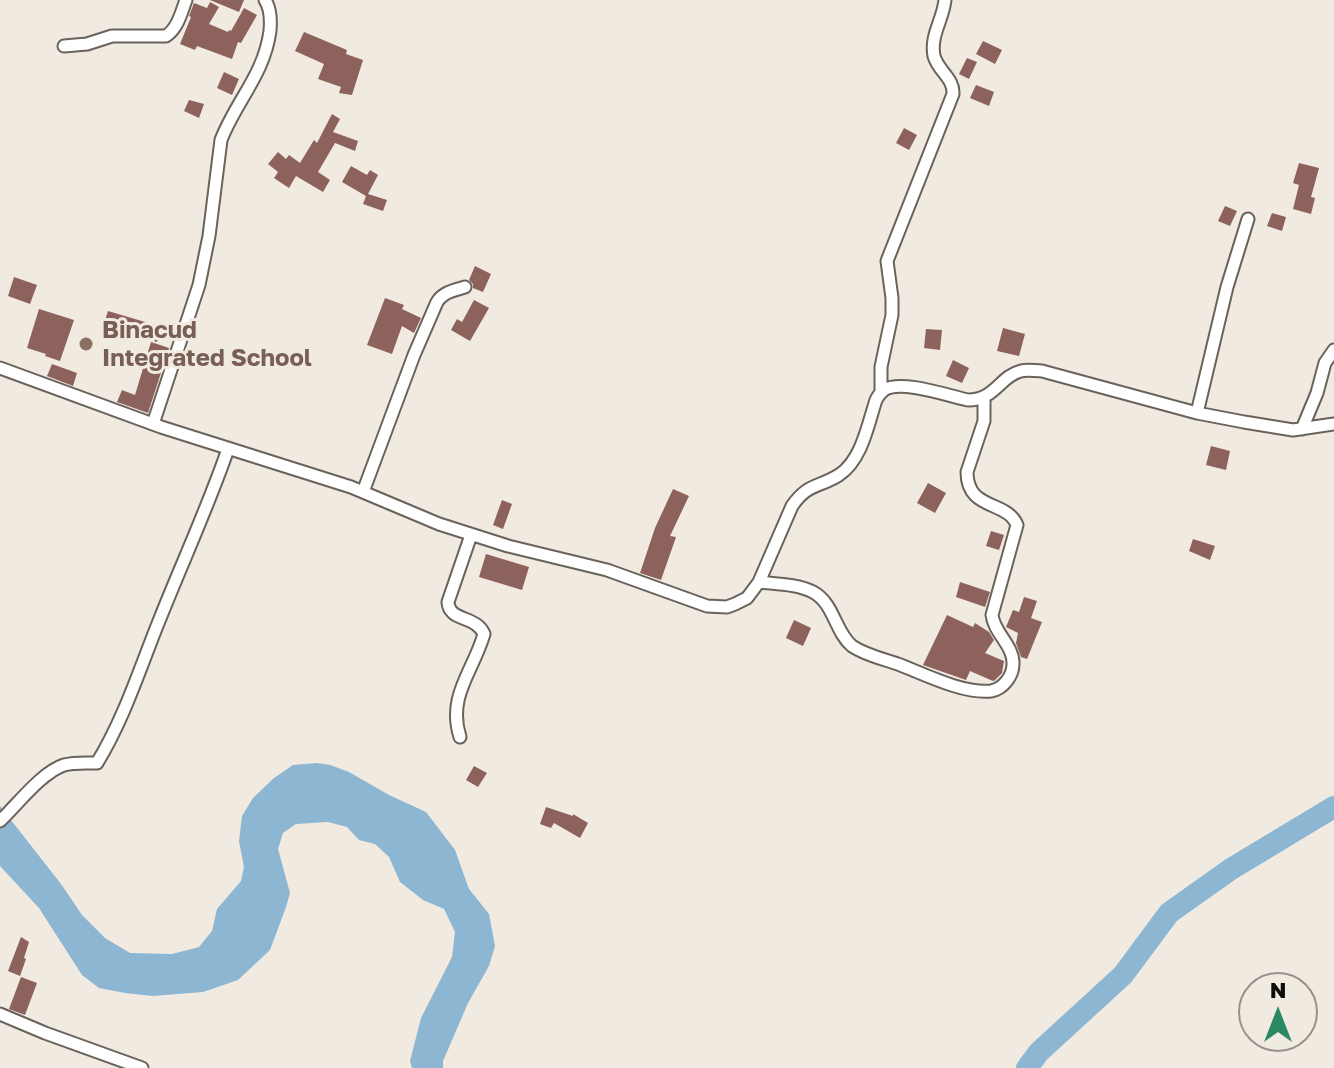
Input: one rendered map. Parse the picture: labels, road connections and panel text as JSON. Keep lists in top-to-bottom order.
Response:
{
  "places": ["Binacud Integrated School"],
  "north": "top"
}
